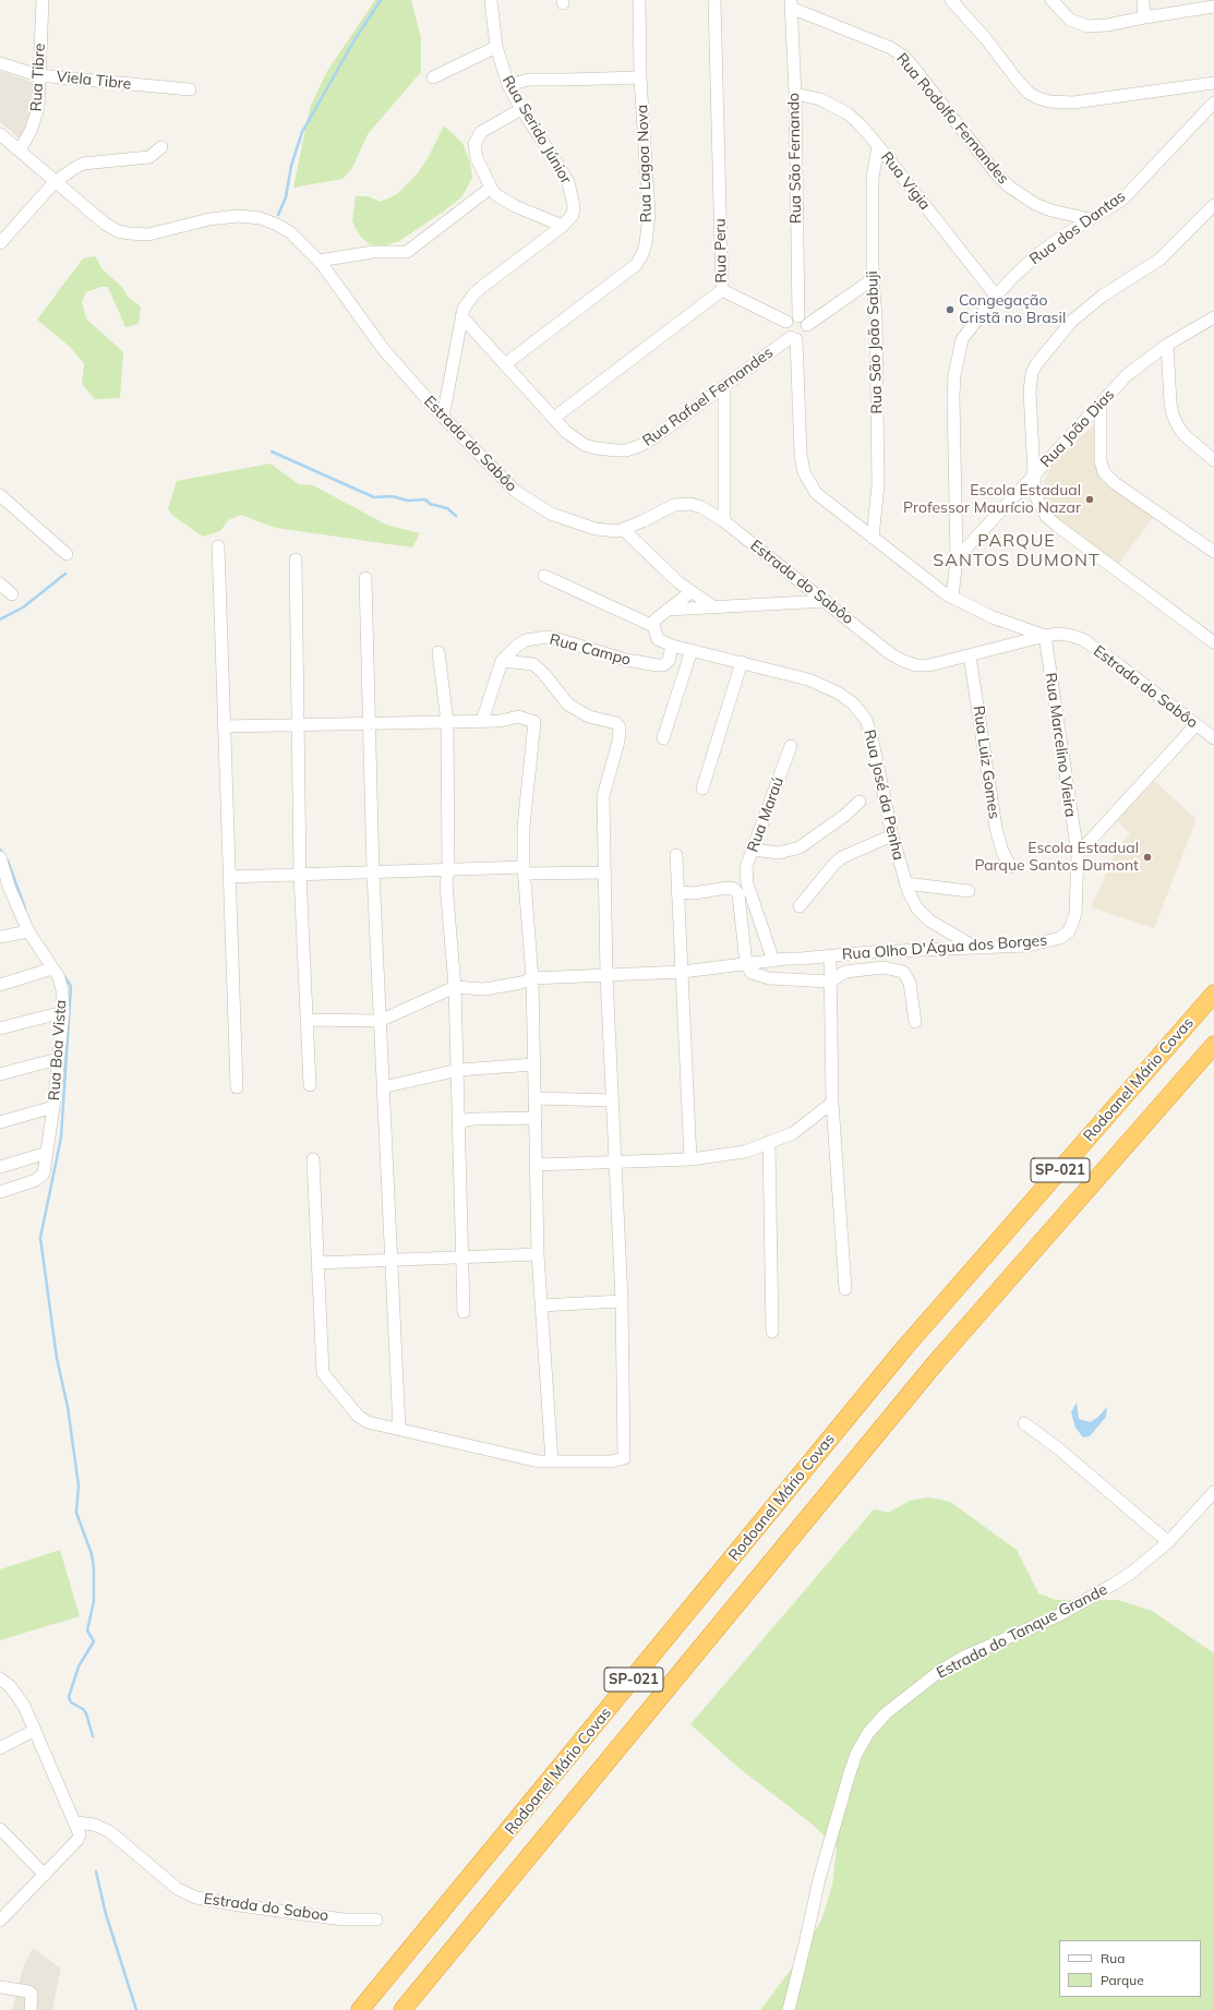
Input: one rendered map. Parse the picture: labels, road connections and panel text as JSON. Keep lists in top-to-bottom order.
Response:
{
  "streets": {
    "highway": ["Rodoanel Mário Covas", "SP-021"],
    "street": [
      "Rua Tibre",
      "Viela Tibre",
      "Rua Rodolfo Fernandes",
      "Rua Serido Júnior",
      "Rua São Fernando",
      "Rua Lagoa Nova",
      "Rua Vigia",
      "Rua dos Dantas",
      "Rua Peru",
      "Rua São João Sabuji",
      "Rua Rafael Fernandes",
      "Rua João Dias",
      "Estrada do Sabôo",
      "Rua Campo",
      "Rua Marcelino Vieira",
      "Rua Luiz Gomes",
      "Rua José da Penha",
      "Rua Maraú",
      "Rua Olho D'Água dos Borges",
      "Rua Boa Vista",
      "Estrada do Tanque Grande",
      "Estrada do Saboo"
    ]
  },
  "crossings": [
    ["Rua Tibre", "Viela Tibre"],
    ["Rua Tibre", "Estrada do Sabôo"],
    ["Rua Rodolfo Fernandes", "Rua São Fernando"],
    ["Rua Rodolfo Fernandes", "Rua dos Dantas"],
    ["Rua Serido Júnior", "Estrada do Sabôo"],
    ["Rua São Fernando", "Rua Vigia"],
    ["Rua São Fernando", "Rua Rafael Fernandes"],
    ["Rua Vigia", "Rua dos Dantas"],
    ["Rua Vigia", "Rua São João Sabuji"],
    ["Rua dos Dantas", "Rua João Dias"],
    ["Rua Peru", "Rua Rafael Fernandes"],
    ["Estrada do Sabôo", "Rua Marcelino Vieira"],
    ["Estrada do Sabôo", "Rua Luiz Gomes"],
    ["Rua Campo", "Rua José da Penha"],
    ["Rua Marcelino Vieira", "Rua Olho D'Água dos Borges"],
    ["Rua José da Penha", "Rua Olho D'Água dos Borges"],
    ["Rua Maraú", "Rua Olho D'Água dos Borges"]
  ],
  "districts": ["PARQUE SANTOS DUMONT"],
  "places": ["Congegação Cristã no Brasil", "Escola Estadual Professor Maurício Nazar", "Escola Estadual Parque Santos Dumont"],
  "legend": ["Rua", "Parque"]
}
